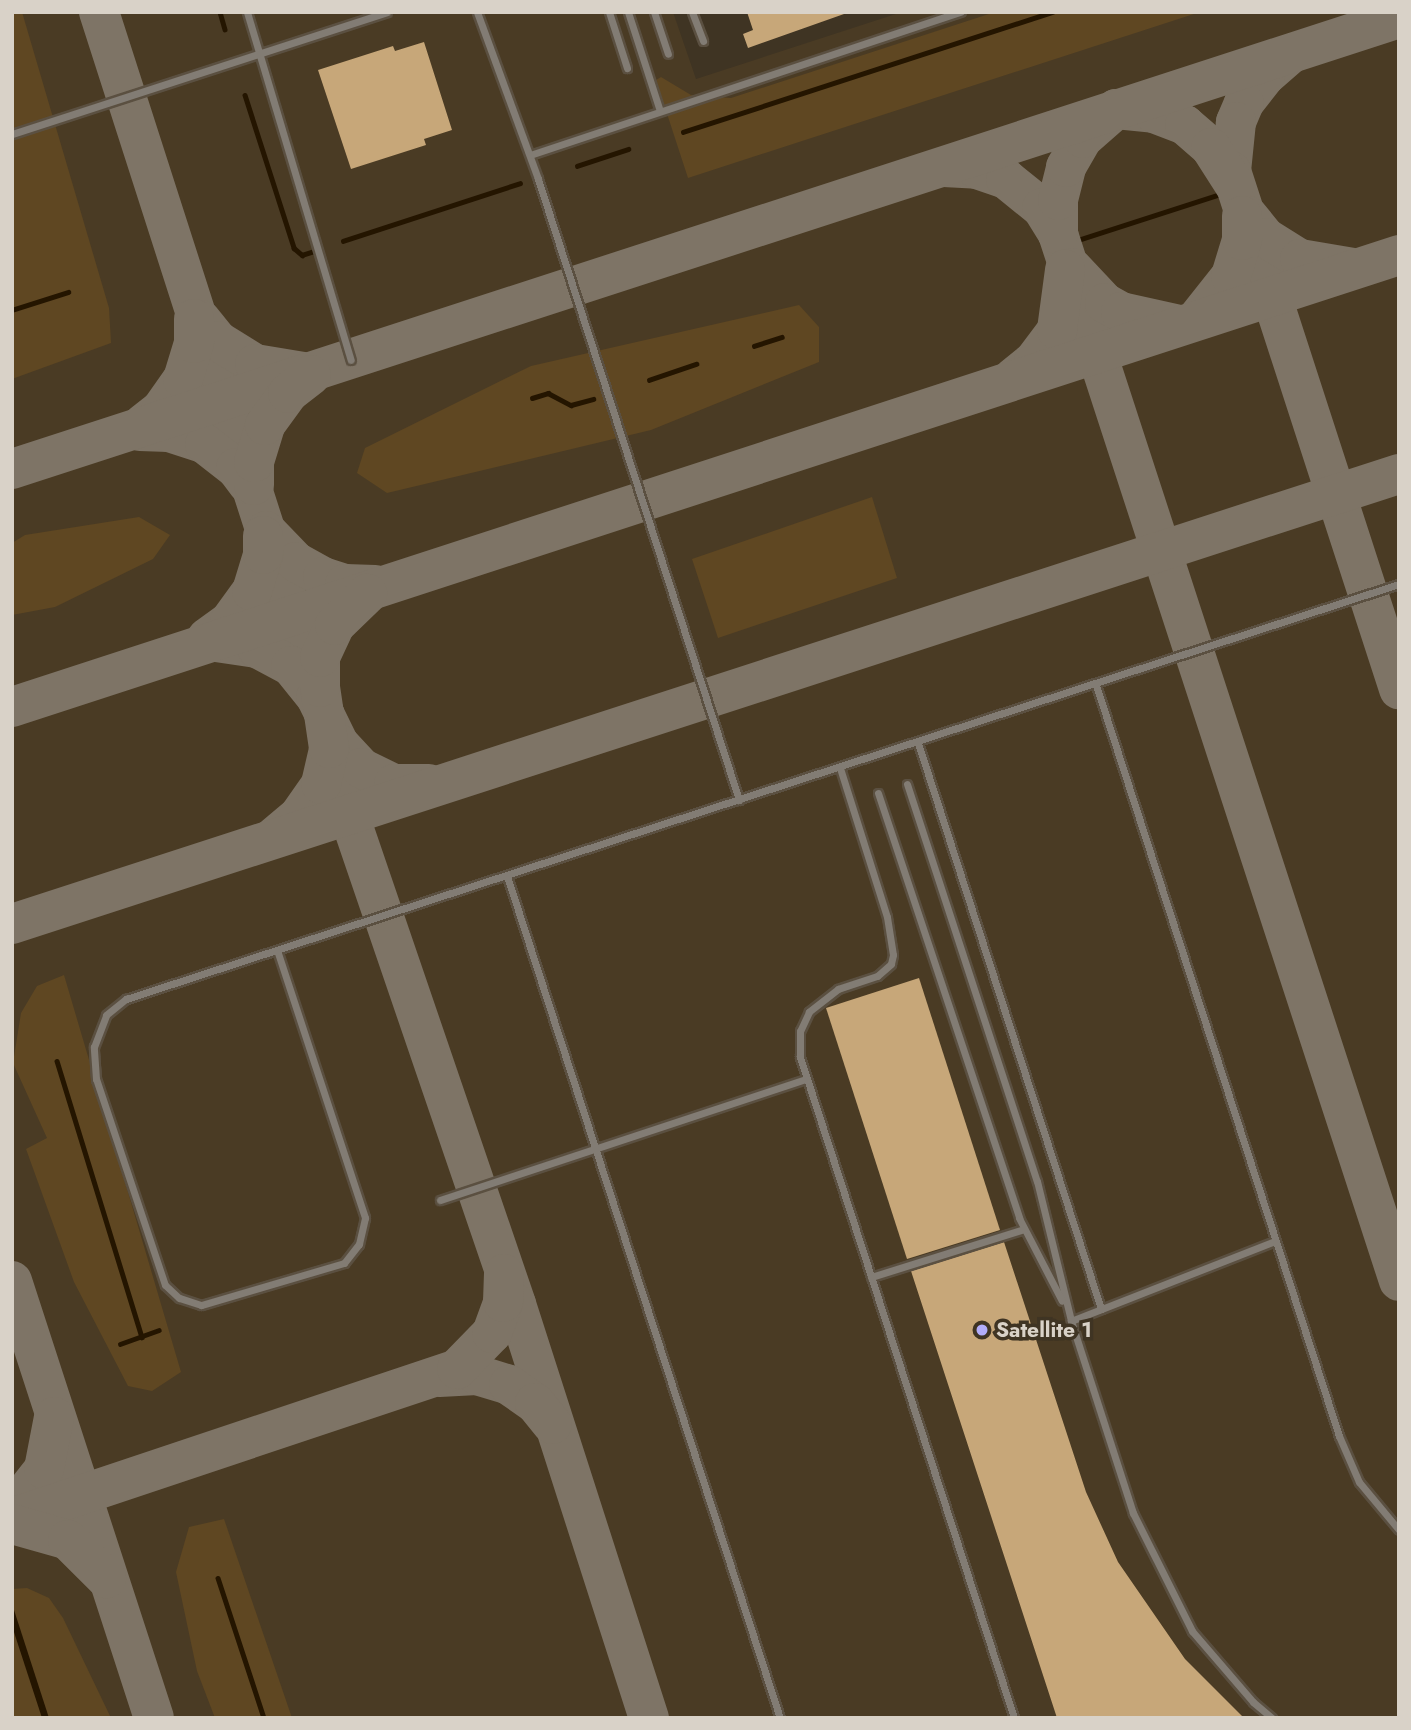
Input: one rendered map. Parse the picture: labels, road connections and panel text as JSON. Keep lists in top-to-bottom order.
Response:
{
  "places": ["Satellite 1"]
}
